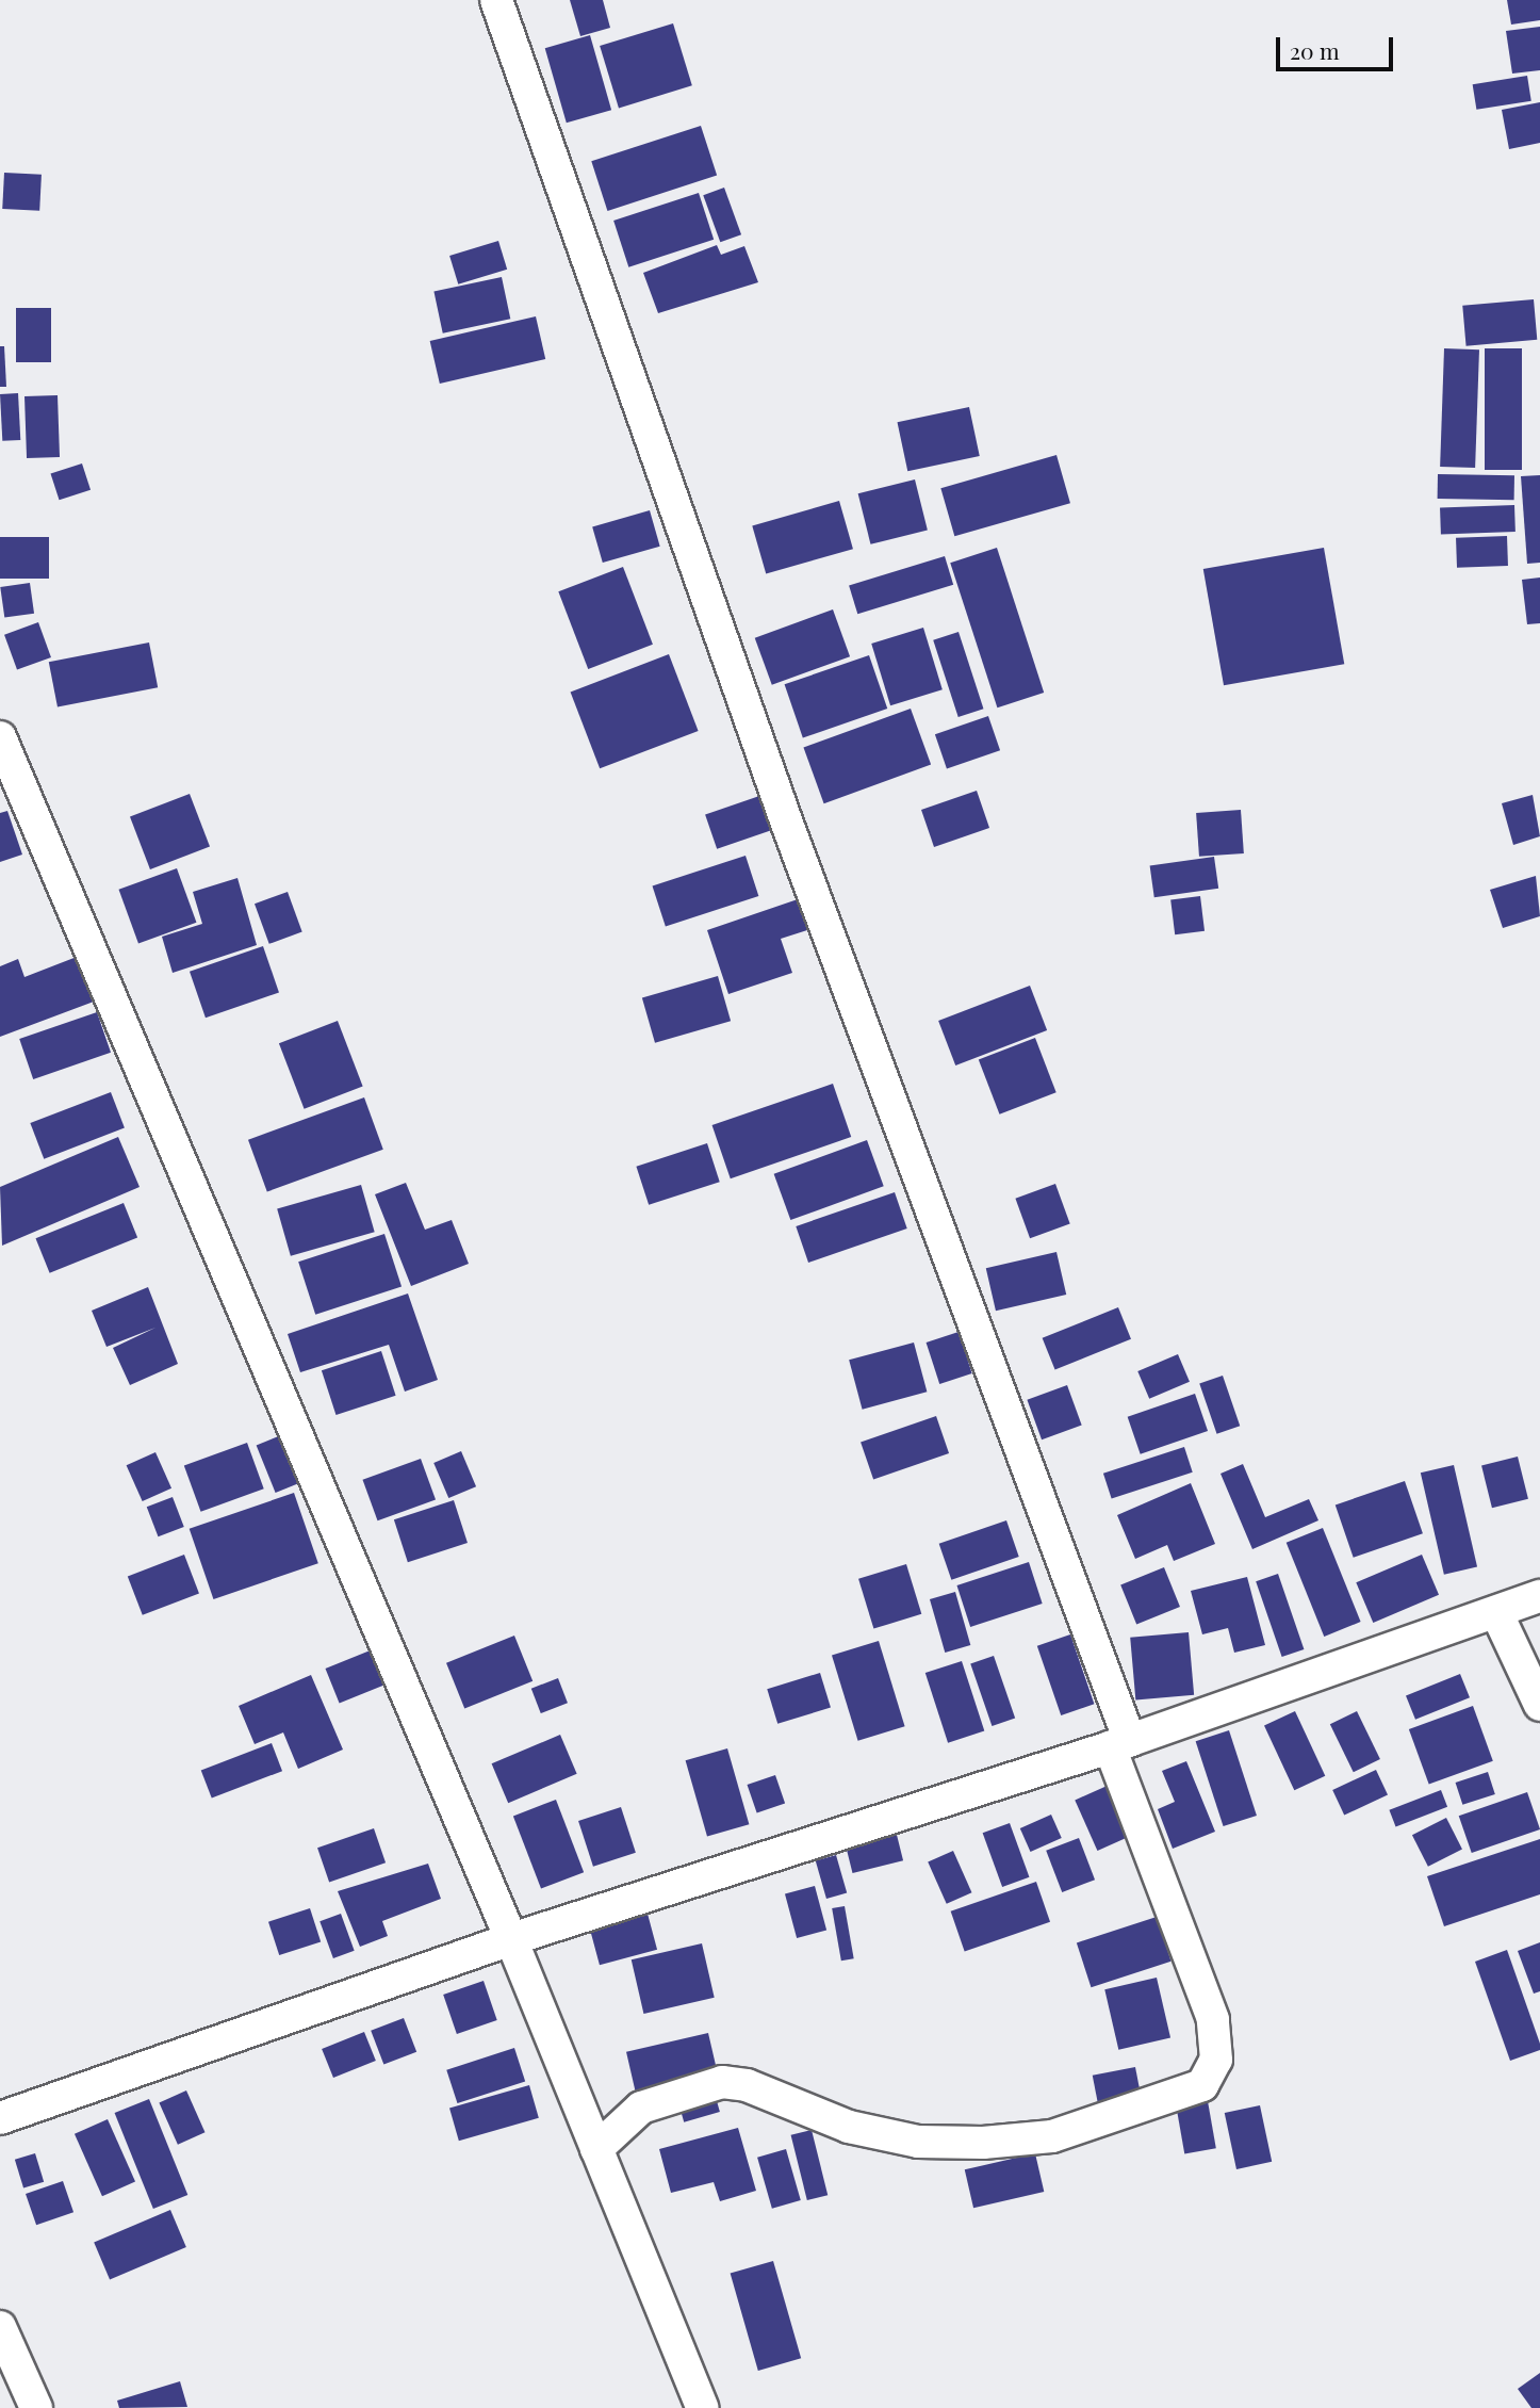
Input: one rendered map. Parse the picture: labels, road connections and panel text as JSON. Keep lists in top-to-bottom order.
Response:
{
  "scale_bar": "20 m"
}
